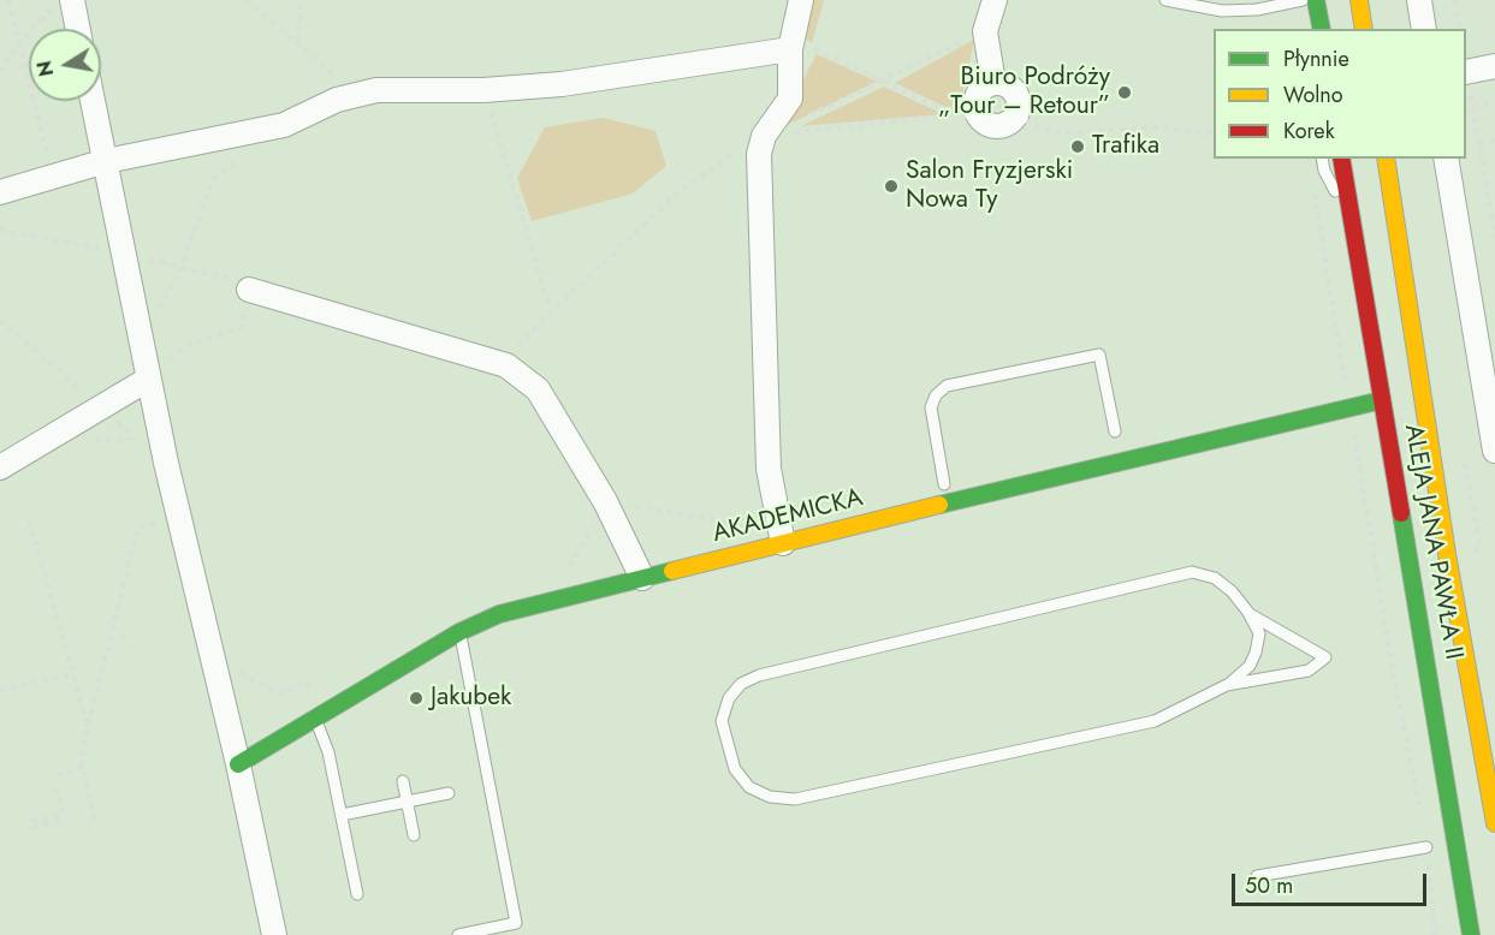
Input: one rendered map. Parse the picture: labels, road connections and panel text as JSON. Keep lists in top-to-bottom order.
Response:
{
  "streets": {
    "main road": ["AKADEMICKA", "ALEJA JANA PAWŁA II"]
  },
  "crossings": [
    ["AKADEMICKA", "ALEJA JANA PAWŁA II"]
  ],
  "places": [
    "Biuro Podróży „Tour – Retour”",
    "Trafika",
    "Salon Fryzjerski Nowa Ty",
    "Jakubek"
  ],
  "legend": ["Płynnie", "Wolno", "Korek"],
  "scale_bar": "50 m",
  "north": "left"
}
